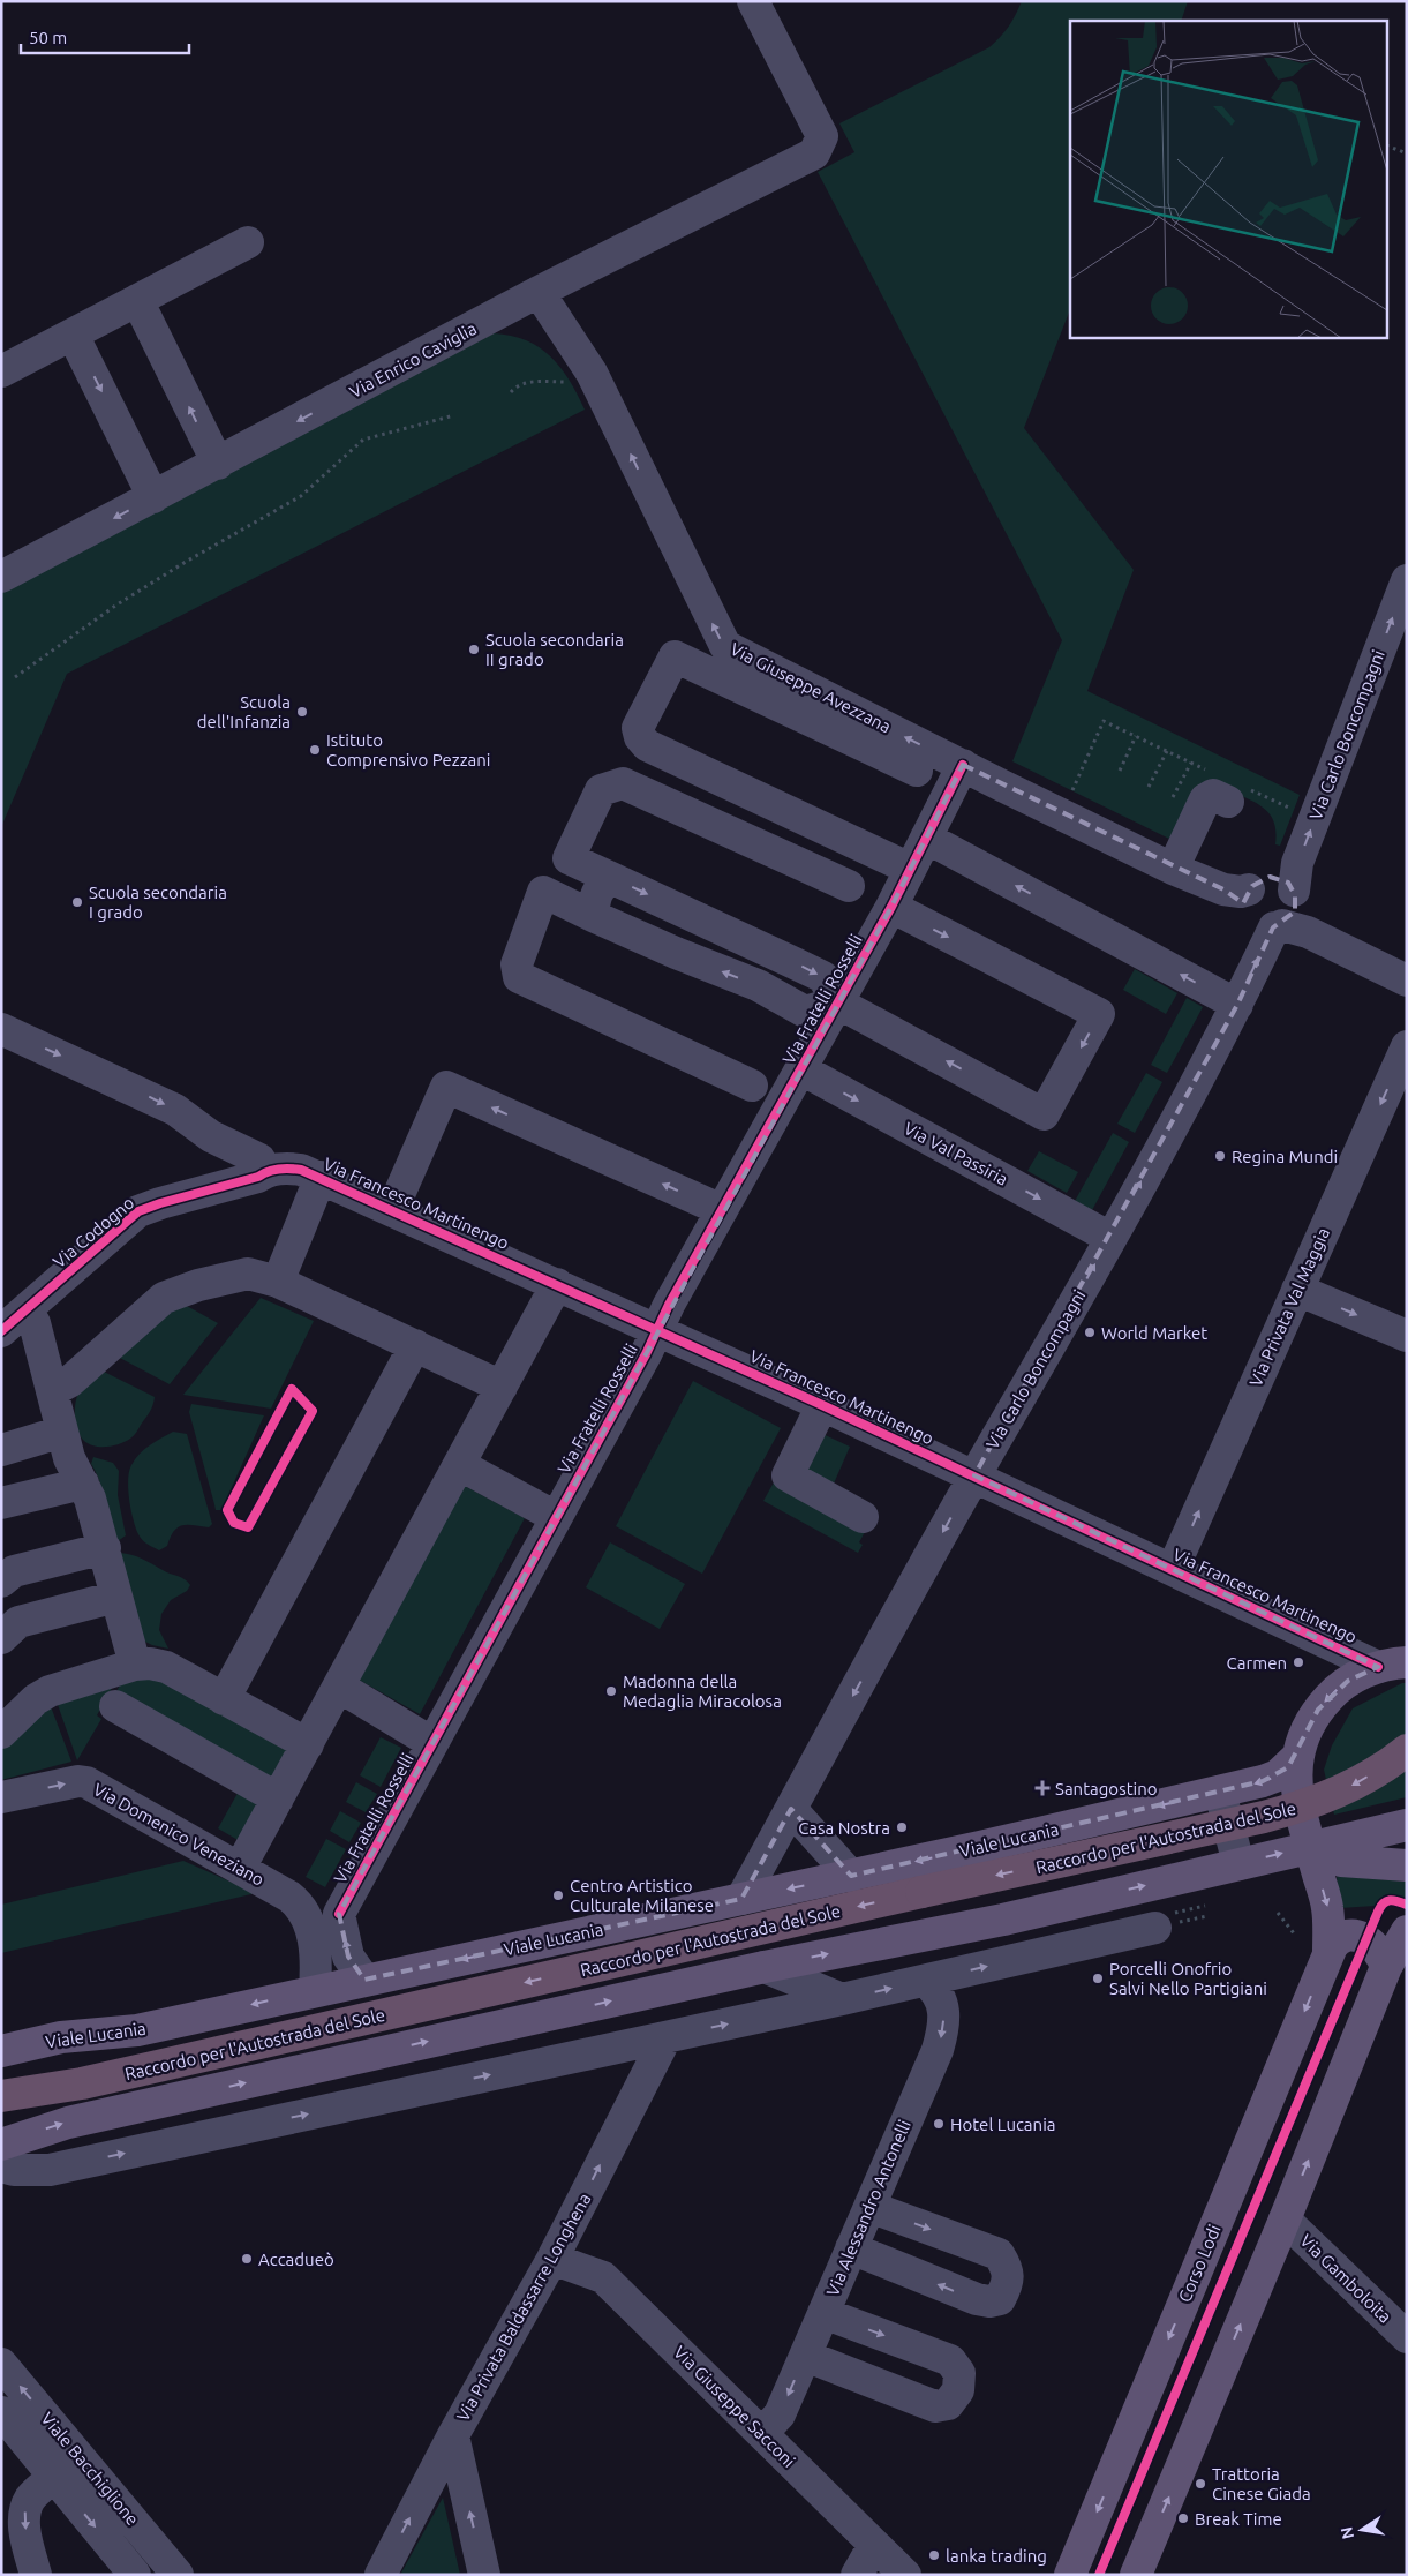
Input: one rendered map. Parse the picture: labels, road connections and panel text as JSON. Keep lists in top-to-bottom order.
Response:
{
  "streets": {
    "highway": ["Raccordo per l'Autostrada del Sole"],
    "main road": ["Viale Lucania", "Corso Lodi"],
    "street": [
      "Via Enrico Caviglia",
      "Via Giuseppe Avezzana",
      "Via Carlo Boncompagni",
      "Via Fratelli Rosselli",
      "Via Val Passiria",
      "Via Francesco Martinengo",
      "Via Codogno",
      "Via Privata Val Maggia",
      "Via Domenico Veneziano",
      "Via Alessandro Antonelli",
      "Via Gamboloita",
      "Via Privata Baldassarre Longhena",
      "Via Giuseppe Sacconi",
      "Viale Bacchiglione"
    ]
  },
  "crossings": [
    ["Via Enrico Caviglia", "Via Giuseppe Avezzana"],
    ["Via Giuseppe Avezzana", "Via Carlo Boncompagni"],
    ["Via Giuseppe Avezzana", "Via Fratelli Rosselli"],
    ["Via Carlo Boncompagni", "Via Val Passiria"],
    ["Via Carlo Boncompagni", "Via Francesco Martinengo"],
    ["Via Carlo Boncompagni", "Viale Lucania"],
    ["Via Fratelli Rosselli", "Via Val Passiria"],
    ["Via Fratelli Rosselli", "Via Francesco Martinengo"],
    ["Via Francesco Martinengo", "Via Codogno"],
    ["Via Francesco Martinengo", "Via Privata Val Maggia"],
    ["Via Domenico Veneziano", "Viale Lucania"],
    ["Via Alessandro Antonelli", "Via Giuseppe Sacconi"],
    ["Via Privata Baldassarre Longhena", "Via Giuseppe Sacconi"]
  ],
  "one_way": ["Raccordo per l'Autostrada del Sole", "Via Alessandro Antonelli", "Via Privata Baldassarre Longhena"],
  "places": {
    "other": [
      "Scuola secondaria II grado",
      "Scuola dell'Infanzia",
      "Istituto Comprensivo Pezzani",
      "Scuola secondaria I grado",
      "Regina Mundi",
      "World Market",
      "Carmen",
      "Madonna della Medaglia Miracolosa",
      "Casa Nostra",
      "Centro Artistico Culturale Milanese",
      "Porcelli Onofrio Salvi Nello Partigiani",
      "Hotel Lucania",
      "Accadueò",
      "Trattoria Cinese Giada",
      "Break Time",
      "lanka trading"
    ],
    "health": ["Santagostino"]
  },
  "scale_bar": "50 m",
  "north": "left"
}
